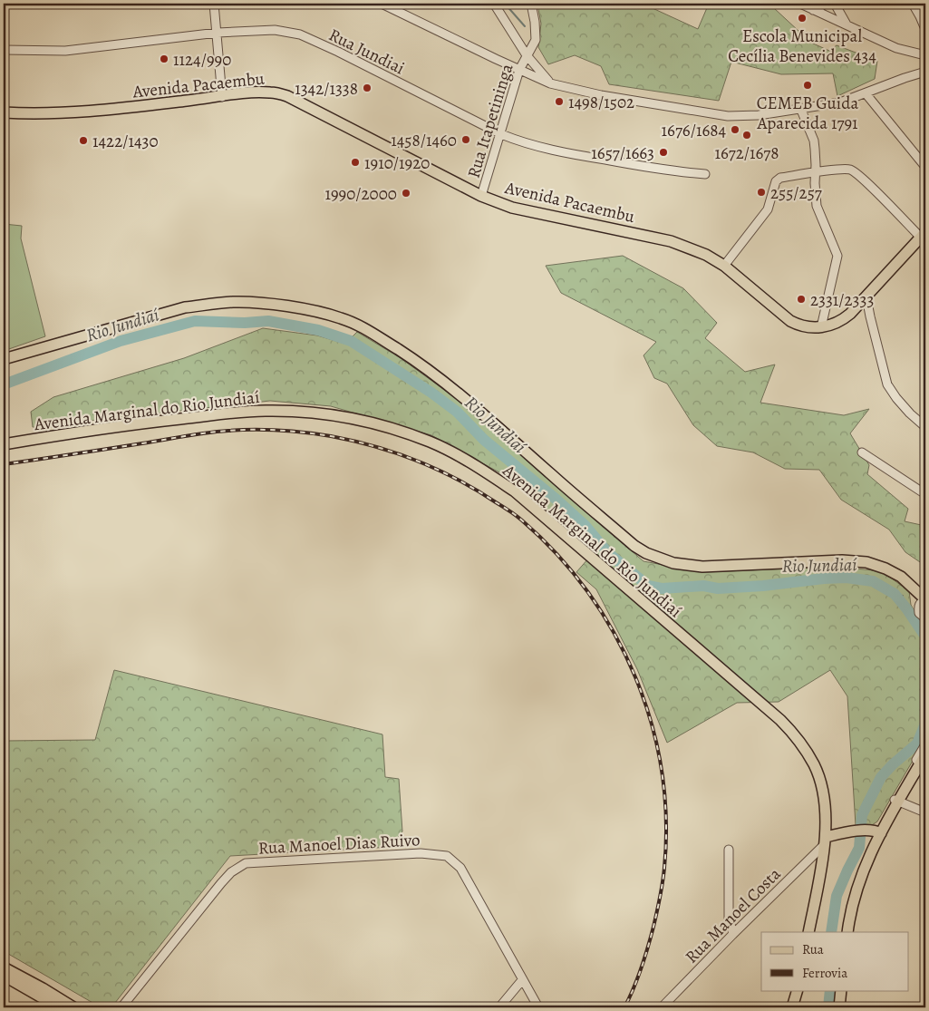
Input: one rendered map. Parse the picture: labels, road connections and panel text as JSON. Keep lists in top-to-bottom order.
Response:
{
  "streets": {
    "main road": ["Avenida Pacaembu", "Avenida Marginal do Rio Jundiaí"],
    "street": [
      "Rua Jundiai",
      "Rua Itapetininga",
      "Rua Manoel Dias Ruivo",
      "Rua Manoel Costa"
    ]
  },
  "crossings": [
    ["Rua Jundiai", "Rua Itapetininga"],
    ["Avenida Pacaembu", "Rua Itapetininga"],
    ["Avenida Marginal do Rio Jundiaí", "Rua Manoel Costa"]
  ],
  "water": ["Rio Jundiaí"],
  "places": [
    "Escola Municipal Cecília Benevides 434",
    "1124/990",
    "CEMEB Guida Aparecida 1791",
    "1342/1338",
    "1498/1502",
    "1676/1684",
    "1672/1678",
    "1458/1460",
    "1422/1430",
    "1657/1663",
    "1910/1920",
    "255/257",
    "1990/2000",
    "2331/2333"
  ],
  "legend": ["Rua", "Ferrovia"]
}
